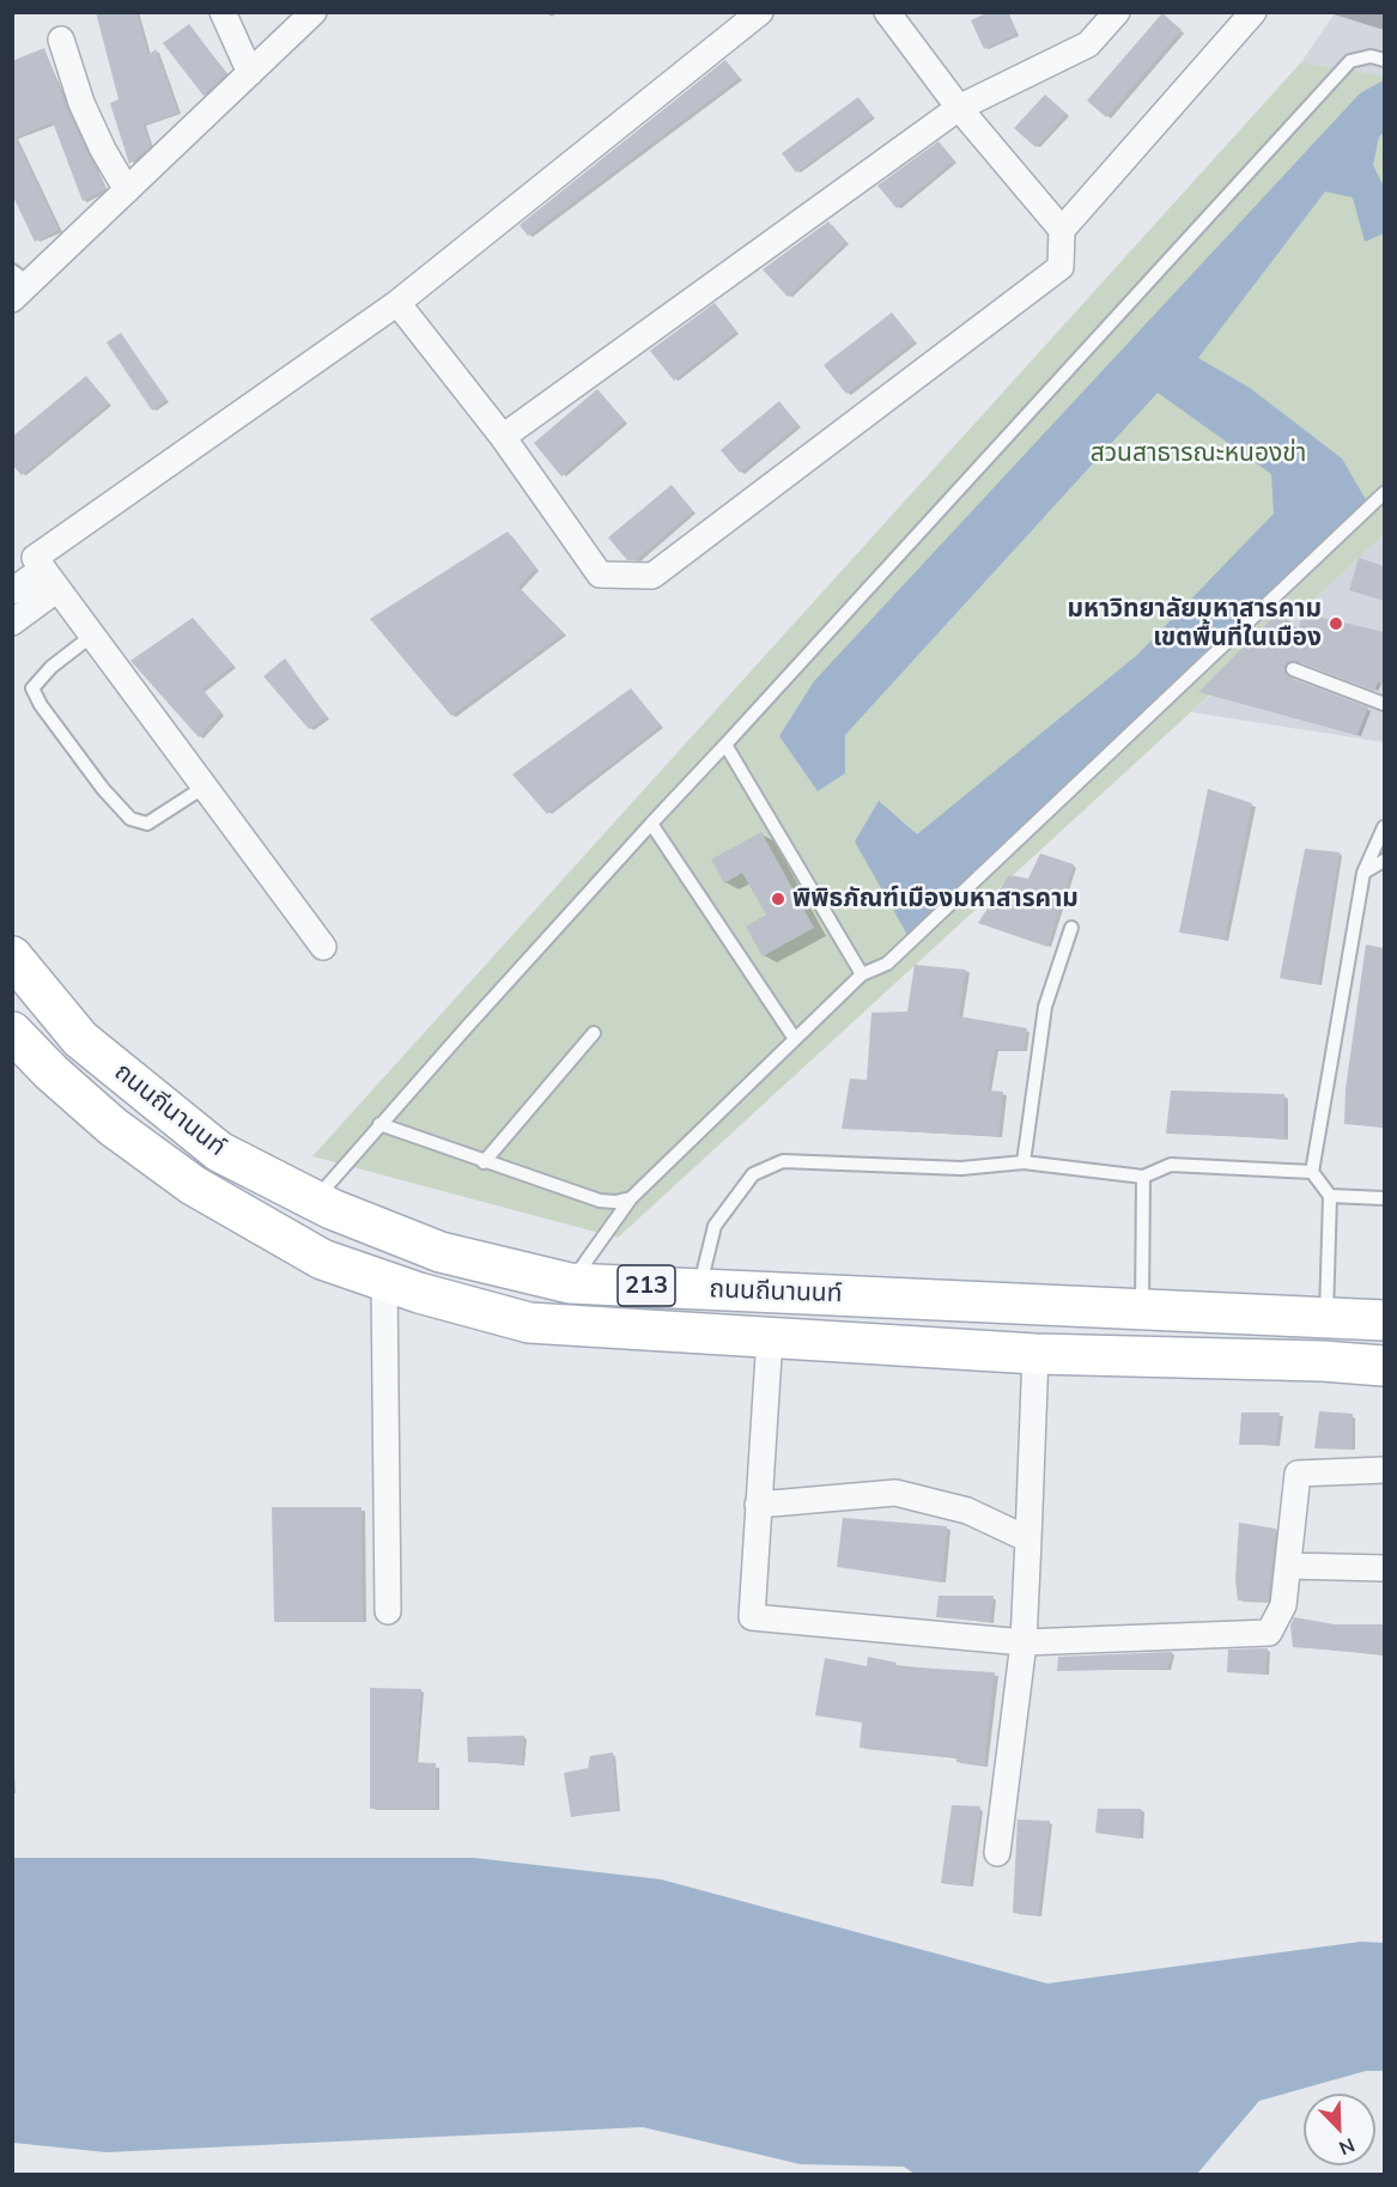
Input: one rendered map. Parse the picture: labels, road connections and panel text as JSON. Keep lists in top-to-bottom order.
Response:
{
  "streets": {
    "main road": ["ถนนถีนานนท์", "213"]
  },
  "parks": ["สวนสาธารณะหนองข่า"],
  "places": ["มหาวิทยาลัยมหาสารคาม เขตพื้นที่ในเมือง", "พิพิธภัณฑ์เมืองมหาสารคาม"],
  "north": "bottom right"
}
